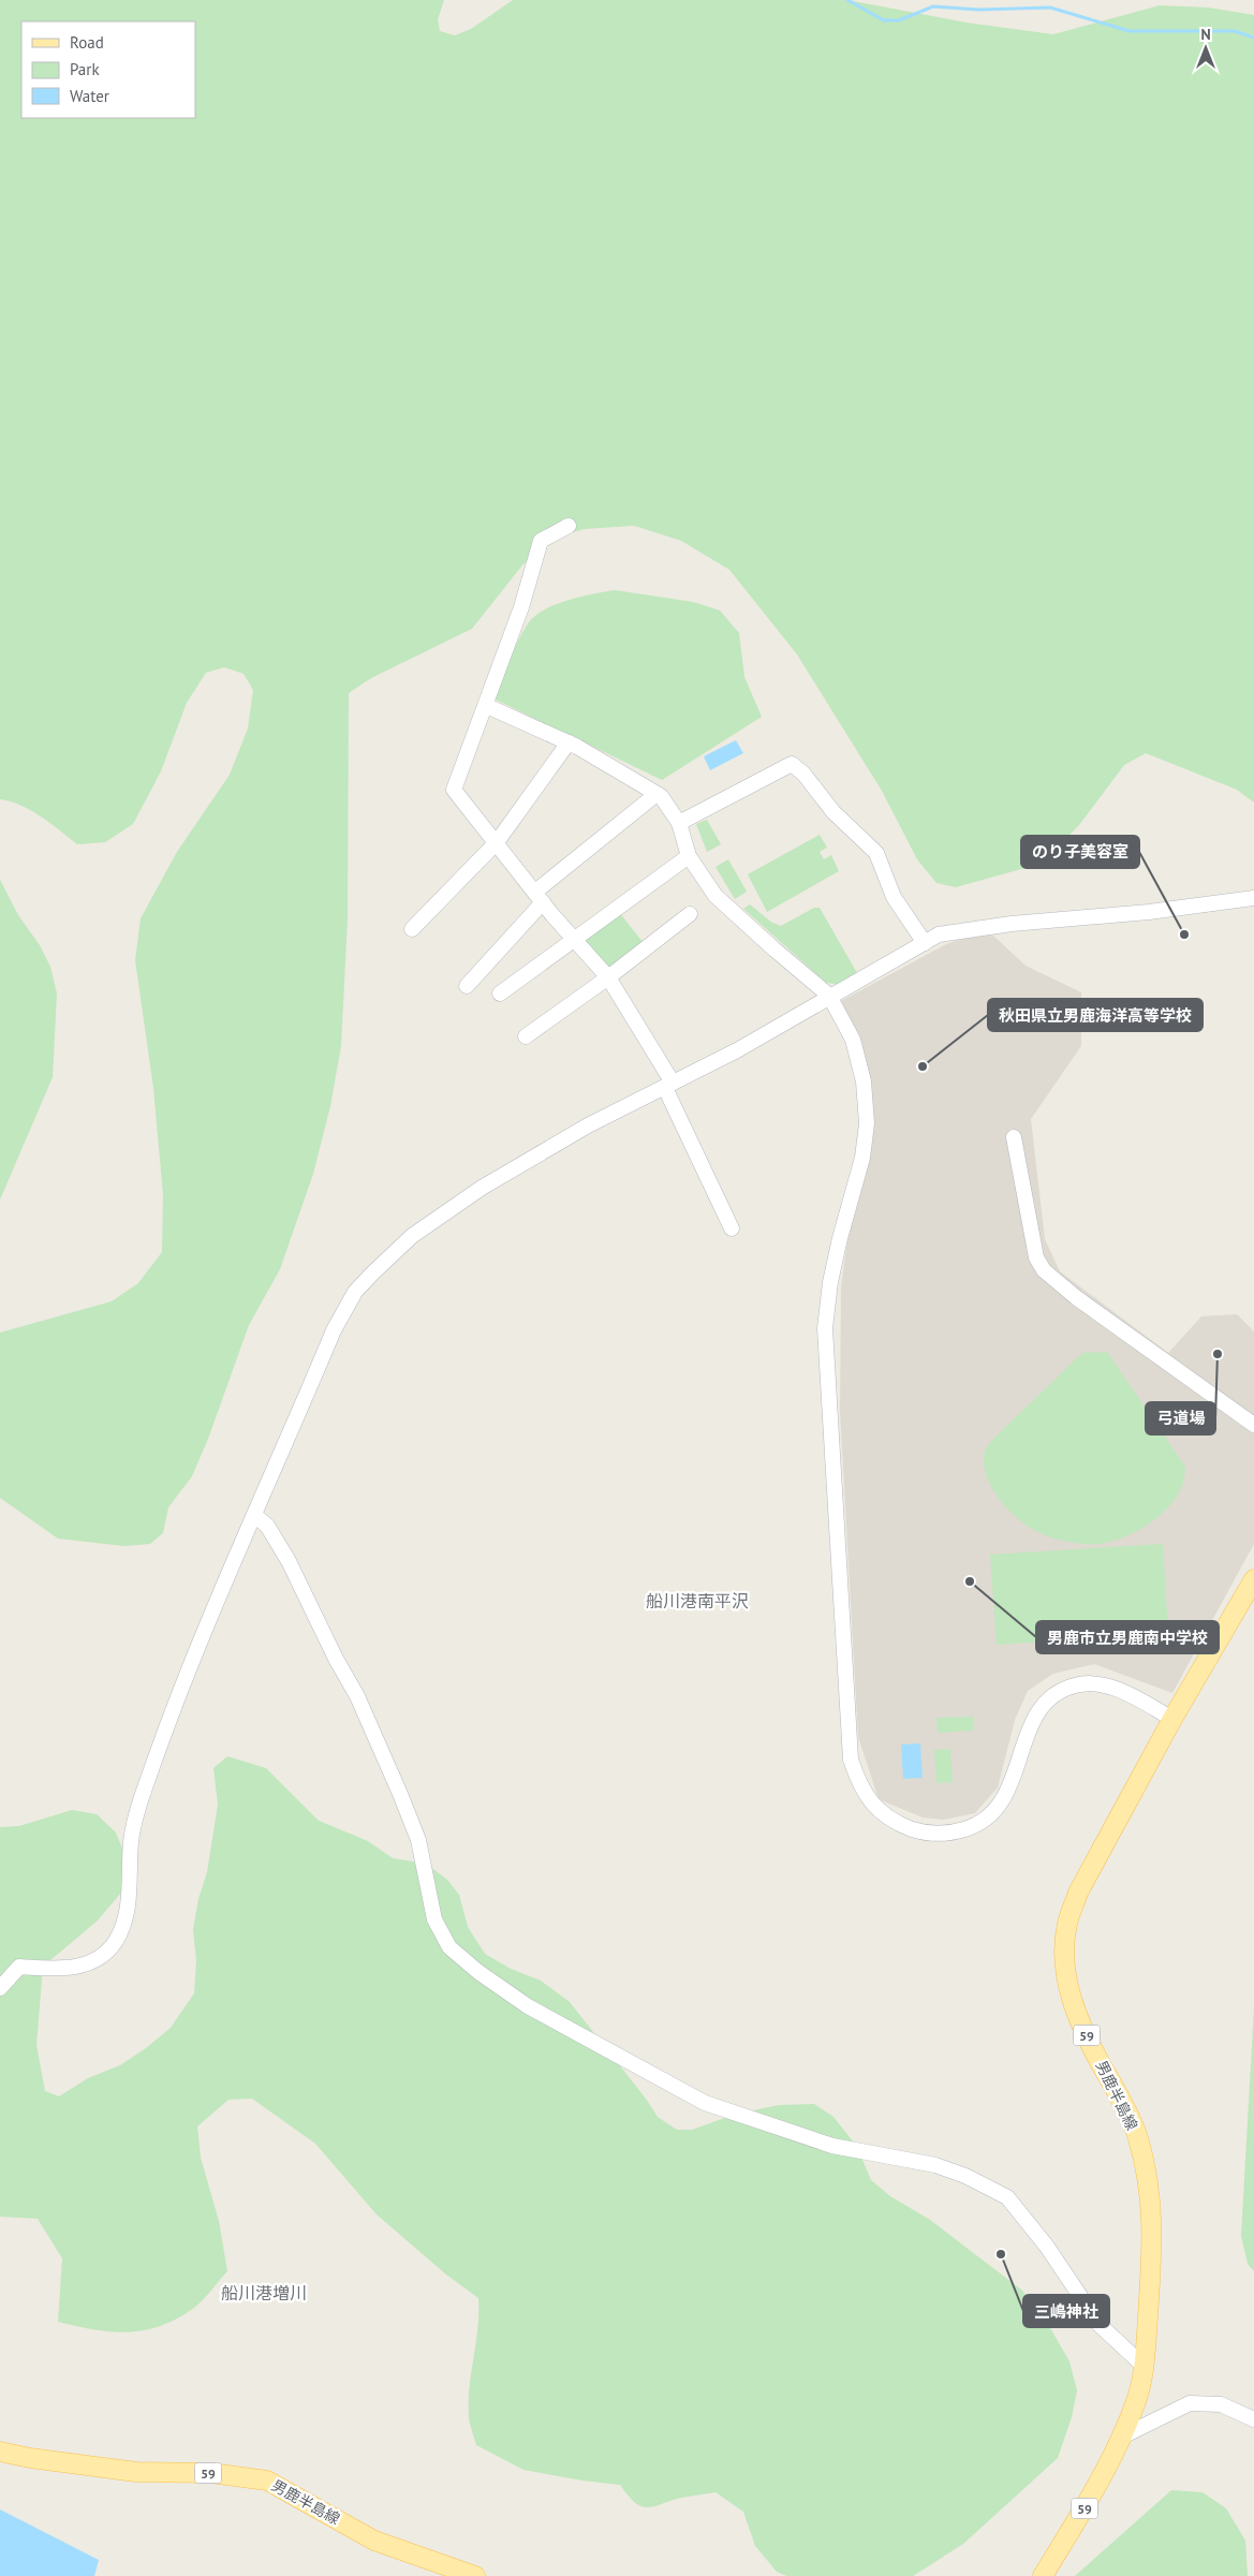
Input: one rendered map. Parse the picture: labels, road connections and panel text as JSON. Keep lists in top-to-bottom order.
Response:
{
  "streets": {
    "main road": ["59", "男鹿半島線"]
  },
  "districts": ["船川港南平沢", "船川港増川"],
  "places": [
    "のり子美容室",
    "秋田県立男鹿海洋高等学校",
    "弓道場",
    "男鹿市立男鹿南中学校",
    "三嶋神社"
  ],
  "legend": ["Road", "Park", "Water"],
  "north": "top"
}
